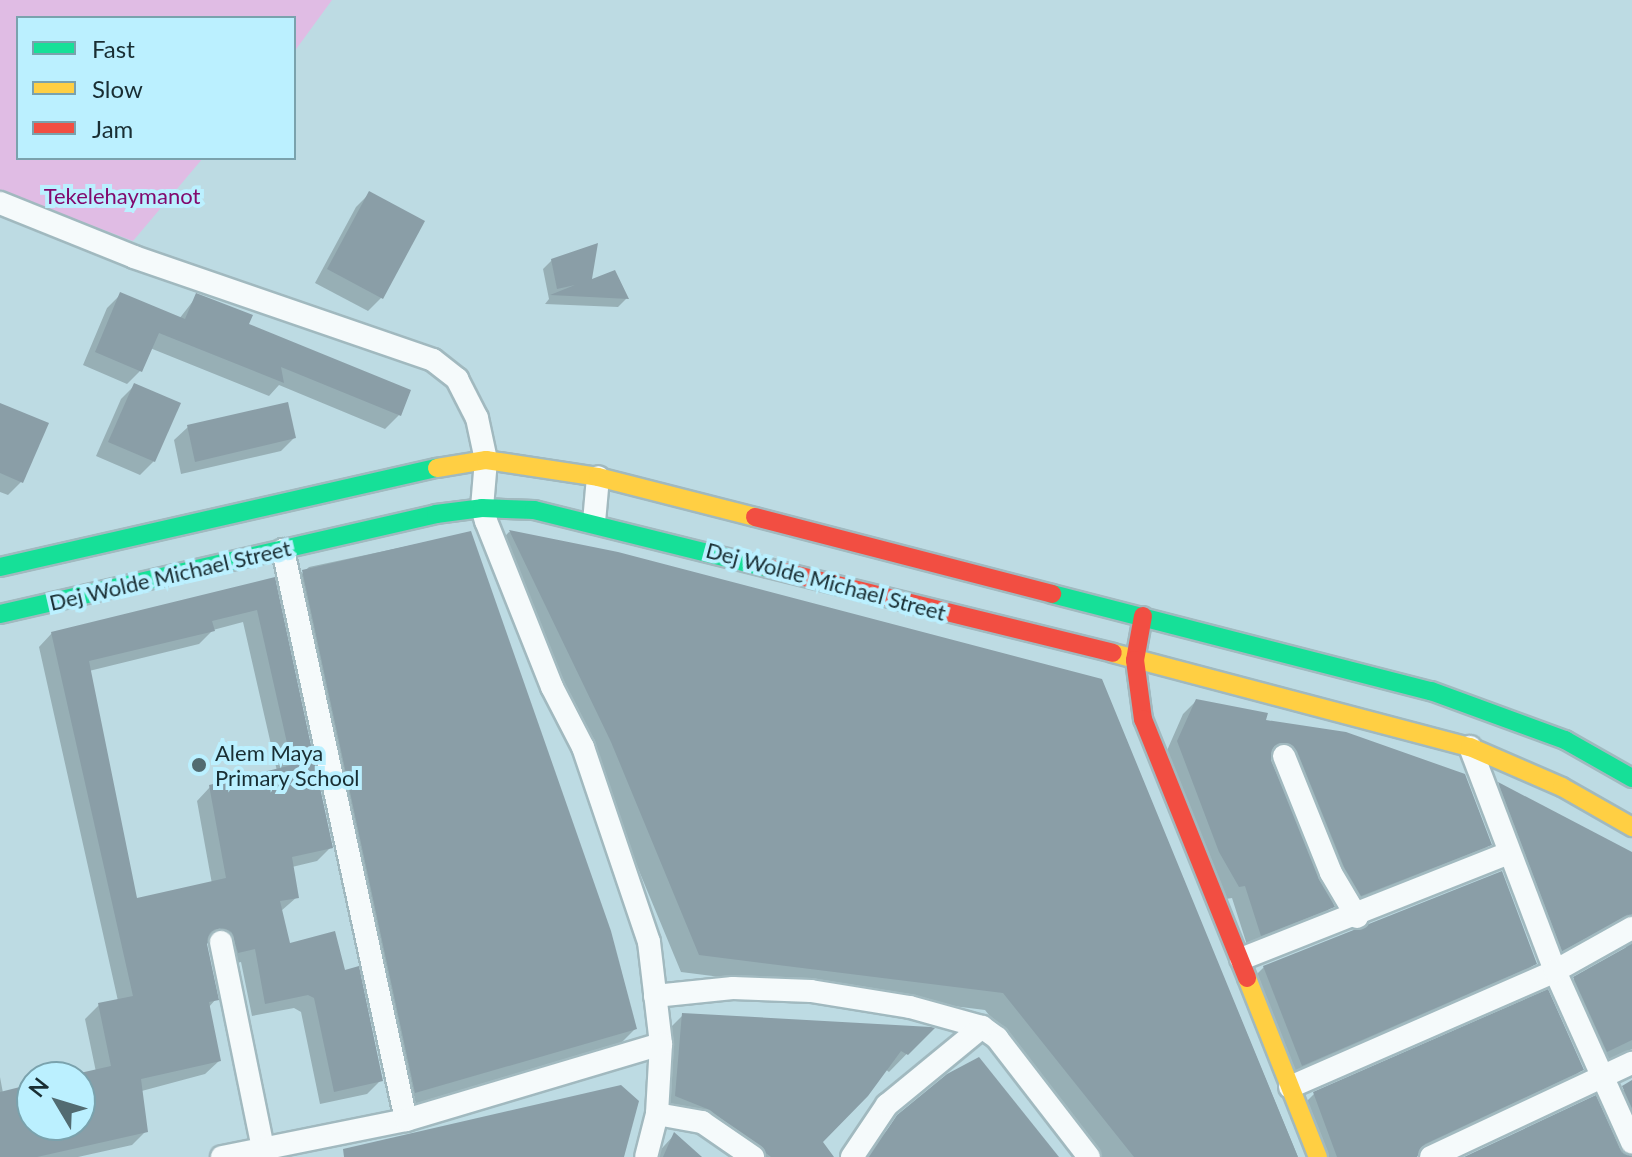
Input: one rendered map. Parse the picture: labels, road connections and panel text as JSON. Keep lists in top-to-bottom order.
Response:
{
  "streets": {
    "main road": ["Dej Wolde Michael Street"]
  },
  "parks": ["Tekelehaymanot"],
  "places": ["Alem Maya Primary School"],
  "legend": ["Fast", "Slow", "Jam"],
  "north": "top left"
}
